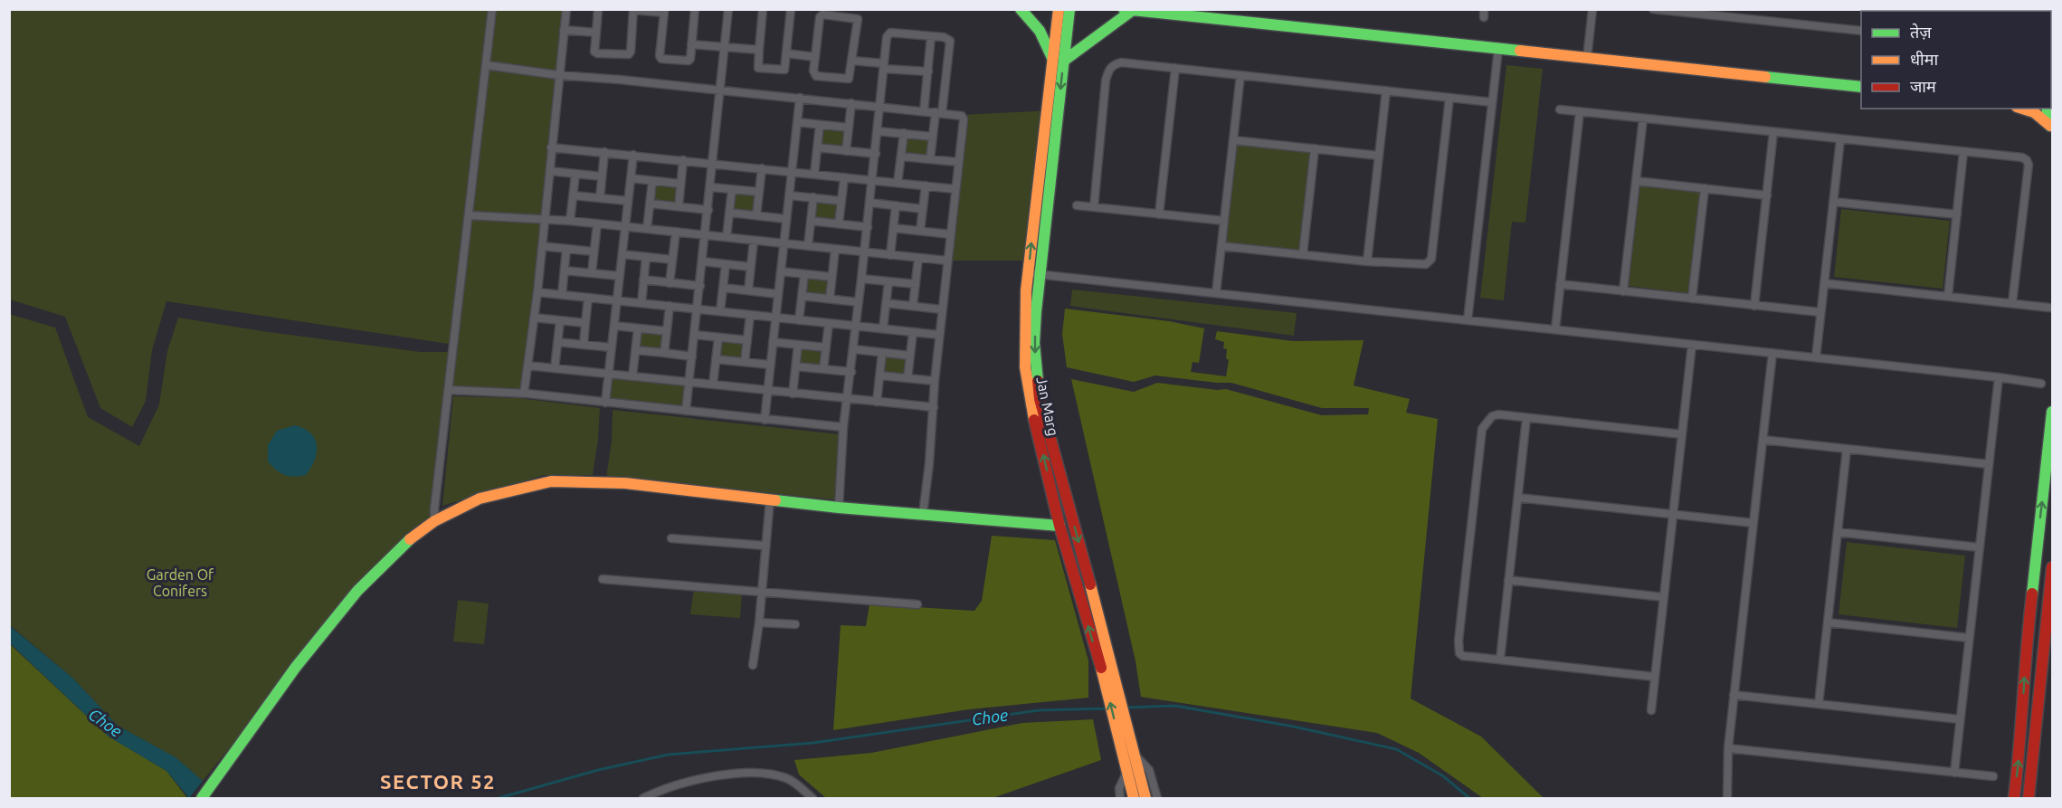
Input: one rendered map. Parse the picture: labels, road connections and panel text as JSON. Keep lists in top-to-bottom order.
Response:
{
  "streets": {
    "main road": ["Jan Marg"]
  },
  "districts": ["SECTOR 52"],
  "water": ["Choe"],
  "parks": ["Garden Of Conifers"],
  "legend": ["तेज़", "धीमा", "जाम"]
}
